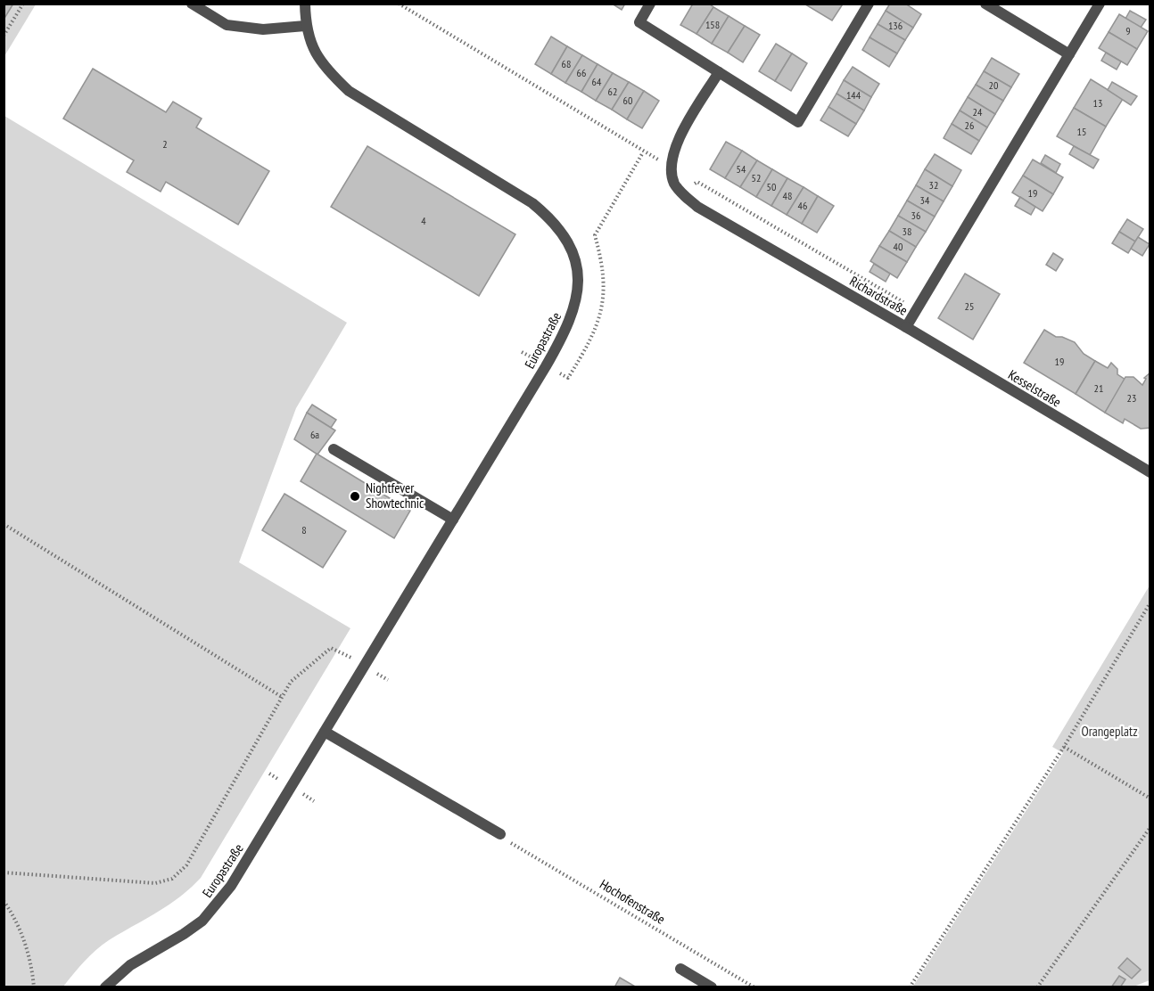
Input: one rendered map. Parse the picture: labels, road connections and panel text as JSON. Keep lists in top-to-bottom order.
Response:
{
  "streets": {
    "street": ["Richardstraße", "Europastraße", "Kesselstraße"],
    "path": ["Hochofenstraße"]
  },
  "crossings": [
    ["Richardstraße", "Kesselstraße"]
  ],
  "parks": ["Orangeplatz"],
  "places": ["Nightfever Showtechnic"],
  "house_numbers": [
    "158",
    "136",
    "9",
    "68",
    "66",
    "64",
    "20",
    "62",
    "144",
    "60",
    "13",
    "24",
    "26",
    "15",
    "2",
    "54",
    "52",
    "32",
    "50",
    "19",
    "48",
    "34",
    "46",
    "36",
    "4",
    "38",
    "40",
    "25",
    "19",
    "21",
    "23",
    "6a",
    "8"
  ]
}
